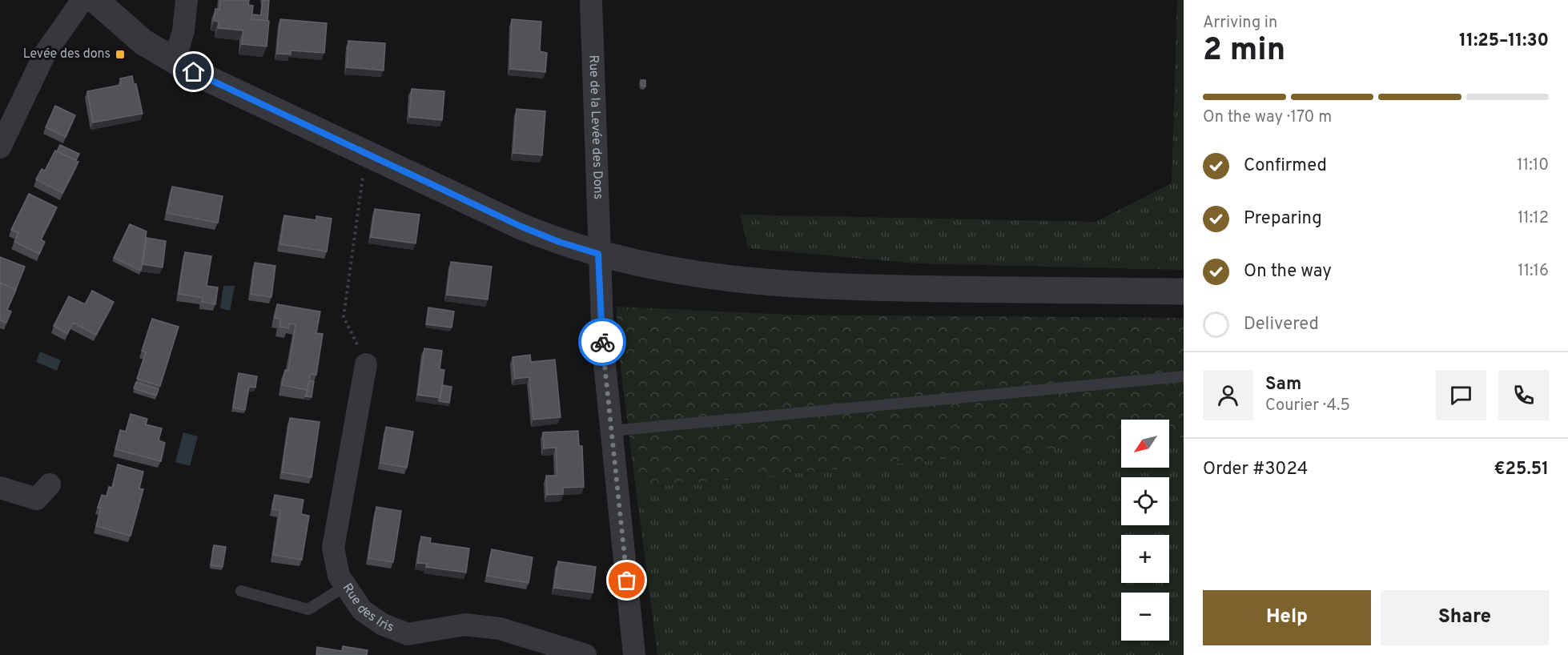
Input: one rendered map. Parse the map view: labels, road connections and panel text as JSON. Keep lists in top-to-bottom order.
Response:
{
  "streets": {
    "street": ["Rue de la Levée des Dons", "Rue des Iris"]
  },
  "places": {
    "transit": ["Levée des dons"]
  },
  "north": "bottom left",
  "page": {
    "heading": ["2 min", "Arriving in", "11:25–11:30"],
    "panel": [
      "Sam",
      "Courier · 4.5",
      "Order #3024",
      "€25.51"
    ],
    "bar": "On the way · 170 m",
    "list": [
      ["Confirmed", "11:10"],
      ["Preparing", "11:12"],
      ["On the way", "11:16"],
      "Delivered"
    ],
    "map_buttons": ["+", "−"],
    "buttons": ["Help", "Share"]
  }
}
